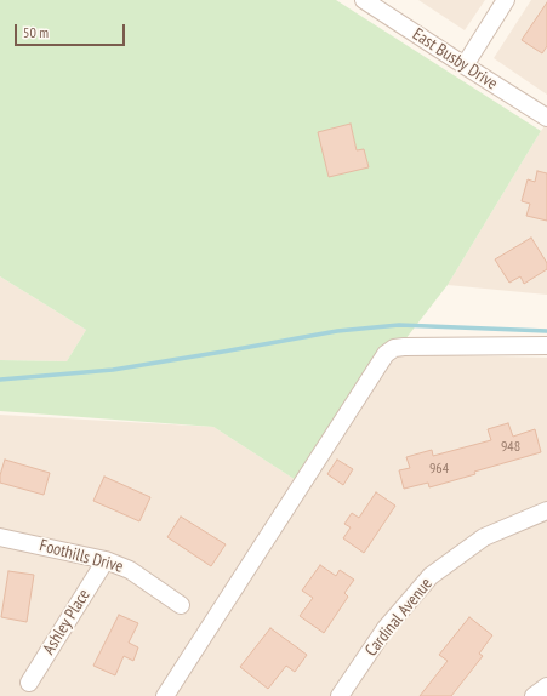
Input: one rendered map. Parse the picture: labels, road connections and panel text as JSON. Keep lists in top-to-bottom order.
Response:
{
  "streets": {
    "street": [
      "East Busby Drive",
      "Foothills Drive",
      "Cardinal Avenue",
      "Ashley Place"
    ]
  },
  "crossings": [
    ["Foothills Drive", "Ashley Place"]
  ],
  "house_numbers": ["948", "964"],
  "scale_bar": "50 m"
}
